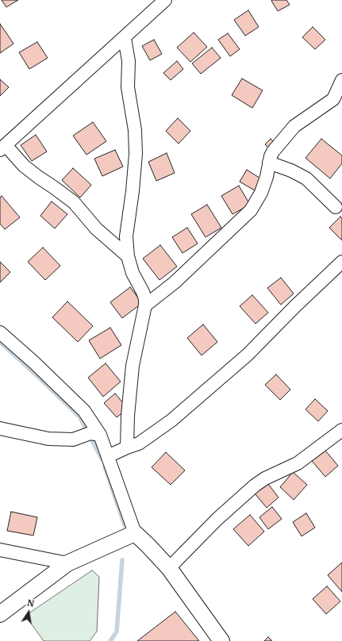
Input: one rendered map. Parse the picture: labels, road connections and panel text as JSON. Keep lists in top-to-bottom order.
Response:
{
  "north": "top"
}
